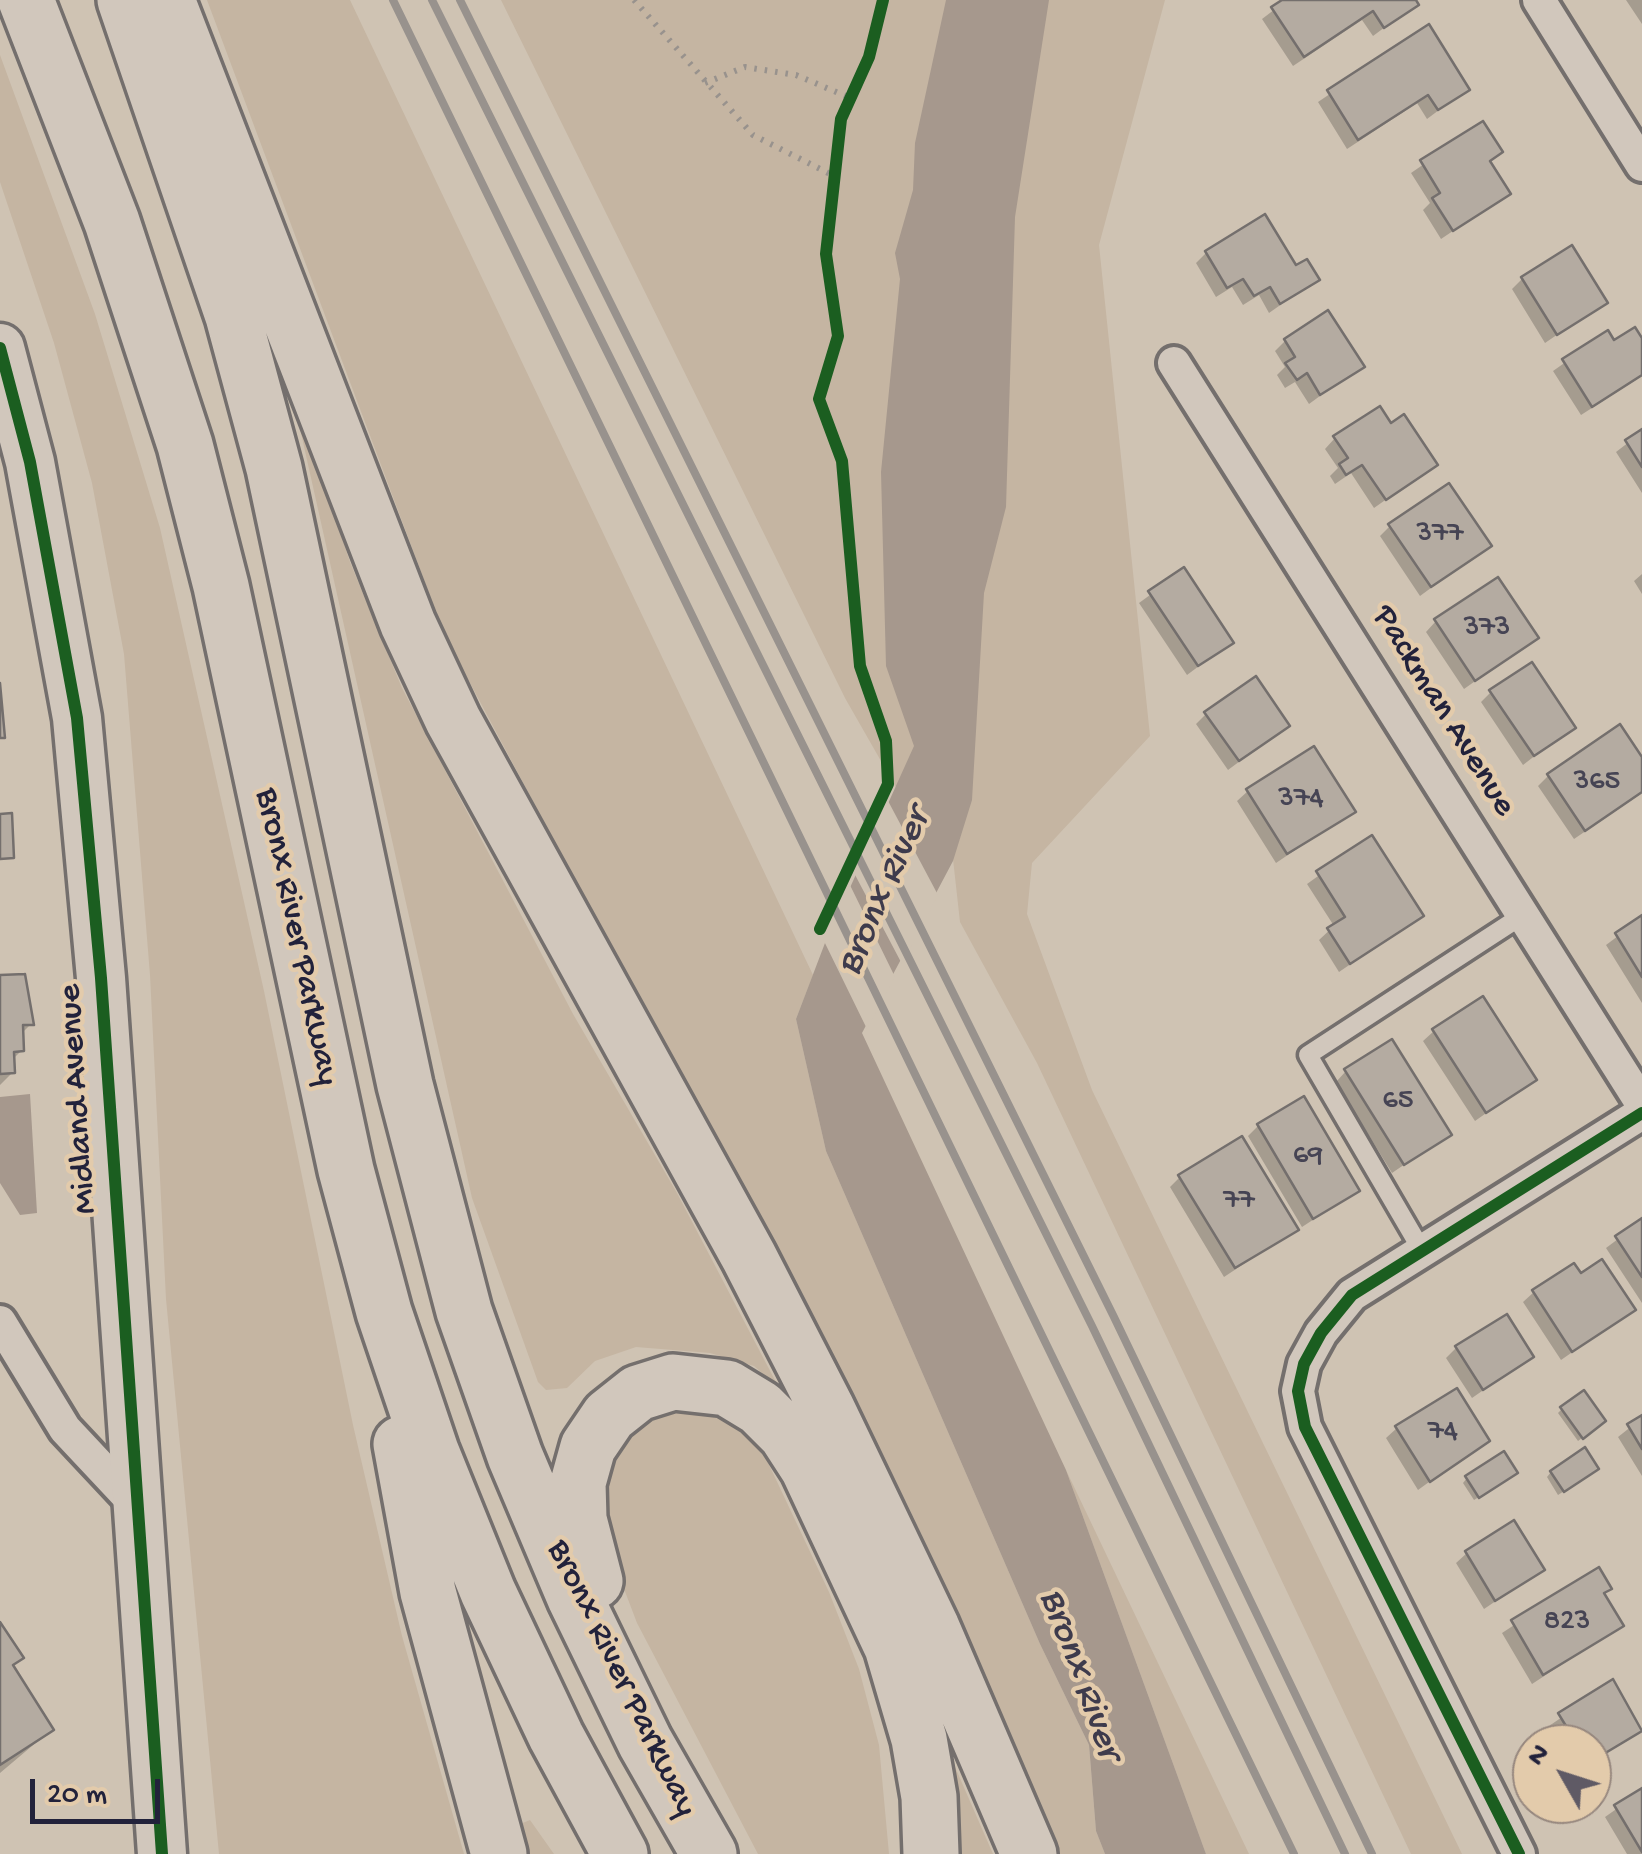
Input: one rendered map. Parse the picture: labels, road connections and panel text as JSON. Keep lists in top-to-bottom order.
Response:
{
  "streets": {
    "highway": ["Bronx River Parkway"],
    "street": ["Packman Avenue", "Midland Avenue"]
  },
  "water": ["Bronx River"],
  "house_numbers": [
    "377",
    "373",
    "365",
    "374",
    "65",
    "69",
    "77",
    "74",
    "823"
  ],
  "scale_bar": "20 m",
  "north": "top left"
}
